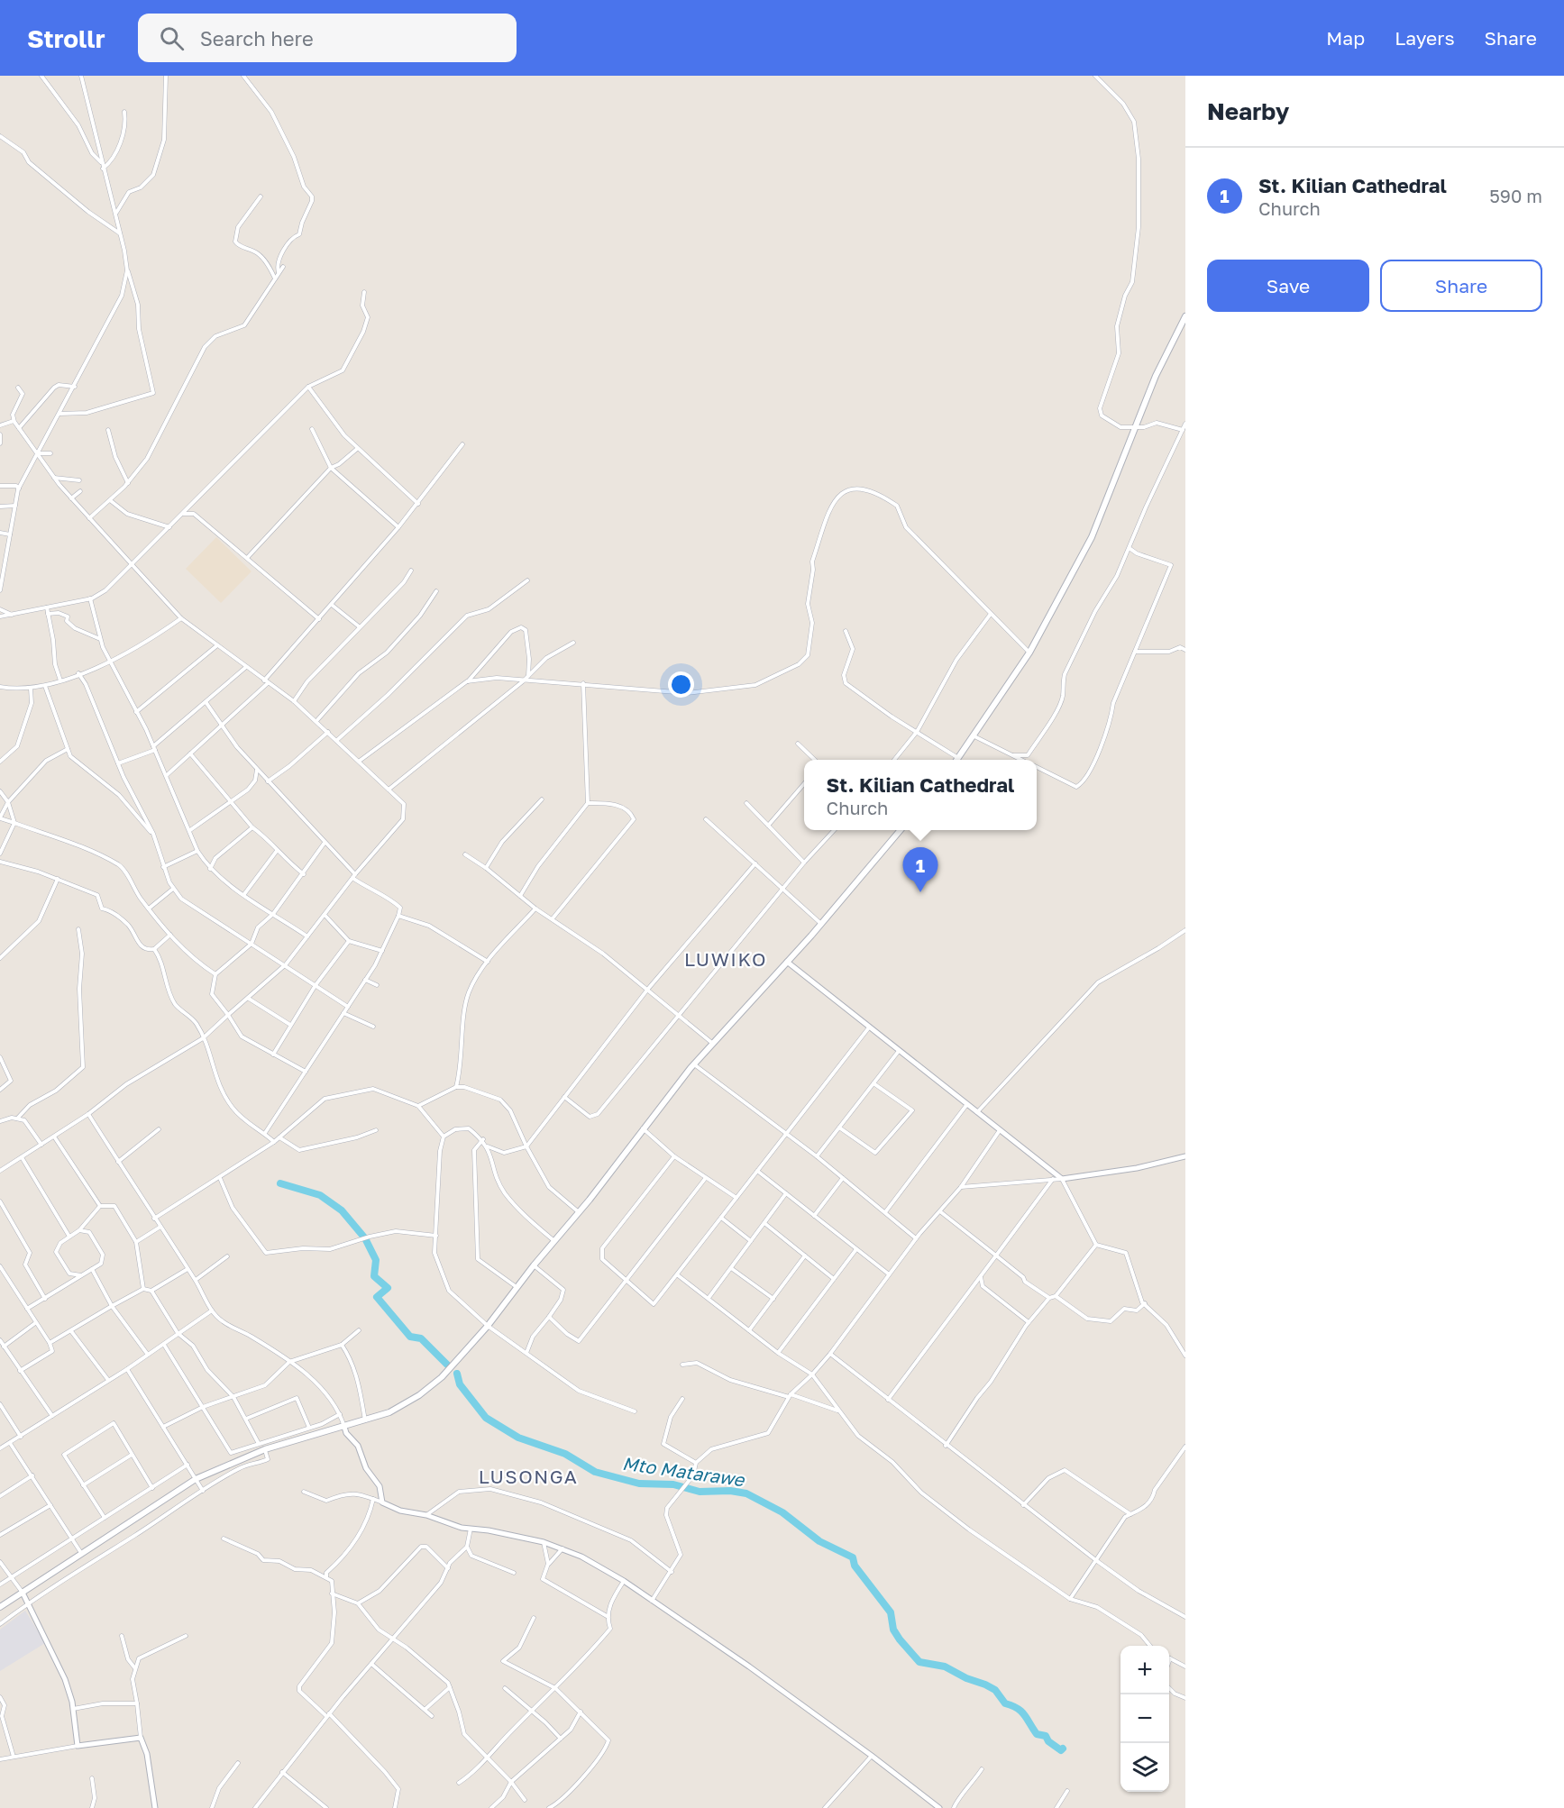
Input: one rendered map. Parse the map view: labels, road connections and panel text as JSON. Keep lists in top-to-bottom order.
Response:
{
  "districts": ["LUWIKO", "LUSONGA"],
  "water": ["Mto Matarawe"],
  "page": {
    "header": "Strollr",
    "search": "Search here",
    "nav": ["Map", "Layers", "Share"],
    "heading": "Nearby",
    "list": [
      {
        "mark": "1",
        "name": "St. Kilian Cathedral",
        "note": "Church",
        "value": "590 m"
      }
    ],
    "buttons": ["Save", "Share"],
    "popup": ["St. Kilian Cathedral", "Church"],
    "pins": "1",
    "map_buttons": ["+", "−"]
  }
}
